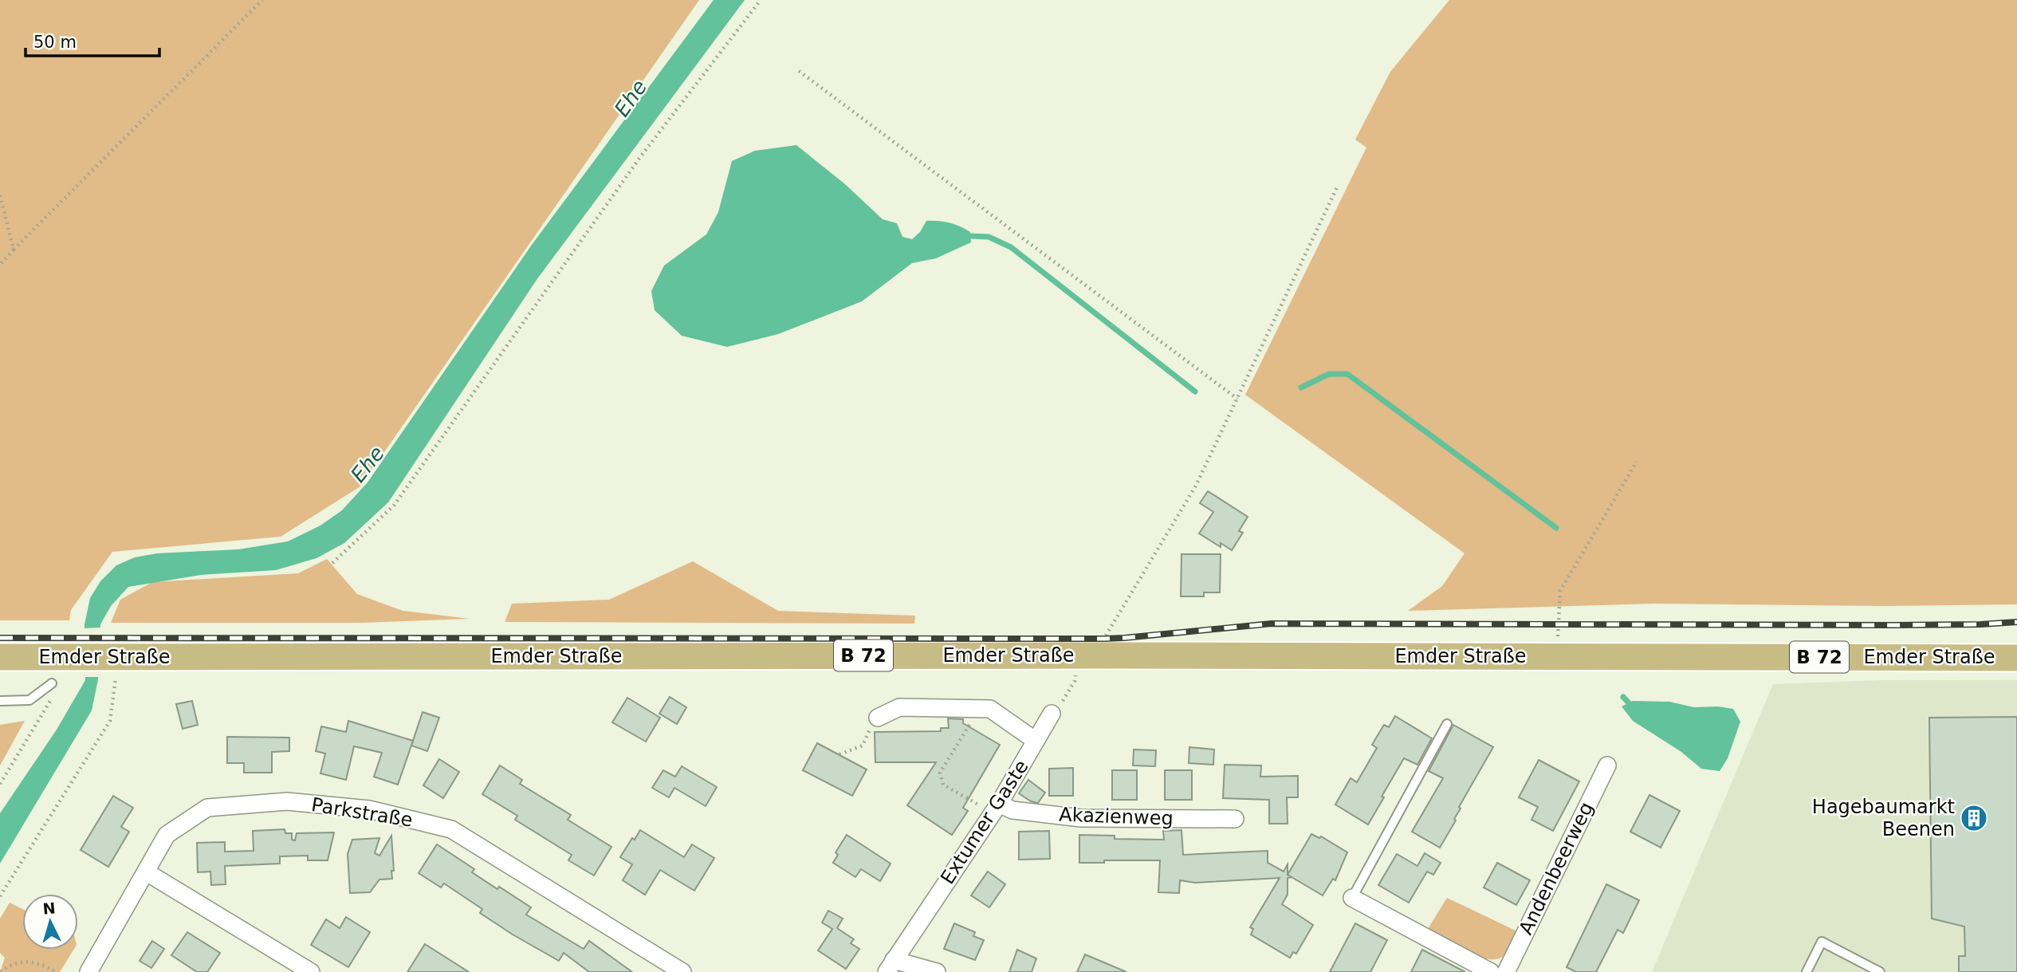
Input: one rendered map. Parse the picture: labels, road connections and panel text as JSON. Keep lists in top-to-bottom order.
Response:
{
  "streets": {
    "main road": ["B 72", "Emder Straße"],
    "street": [
      "Parkstraße",
      "Akazienweg",
      "Extumer Gaste",
      "Andenbeerweg"
    ]
  },
  "crossings": [
    ["Akazienweg", "Extumer Gaste"]
  ],
  "water": ["Ehe"],
  "places": {
    "building": ["Hagebaumarkt Beenen"]
  },
  "scale_bar": "50 m",
  "north": "top"
}
